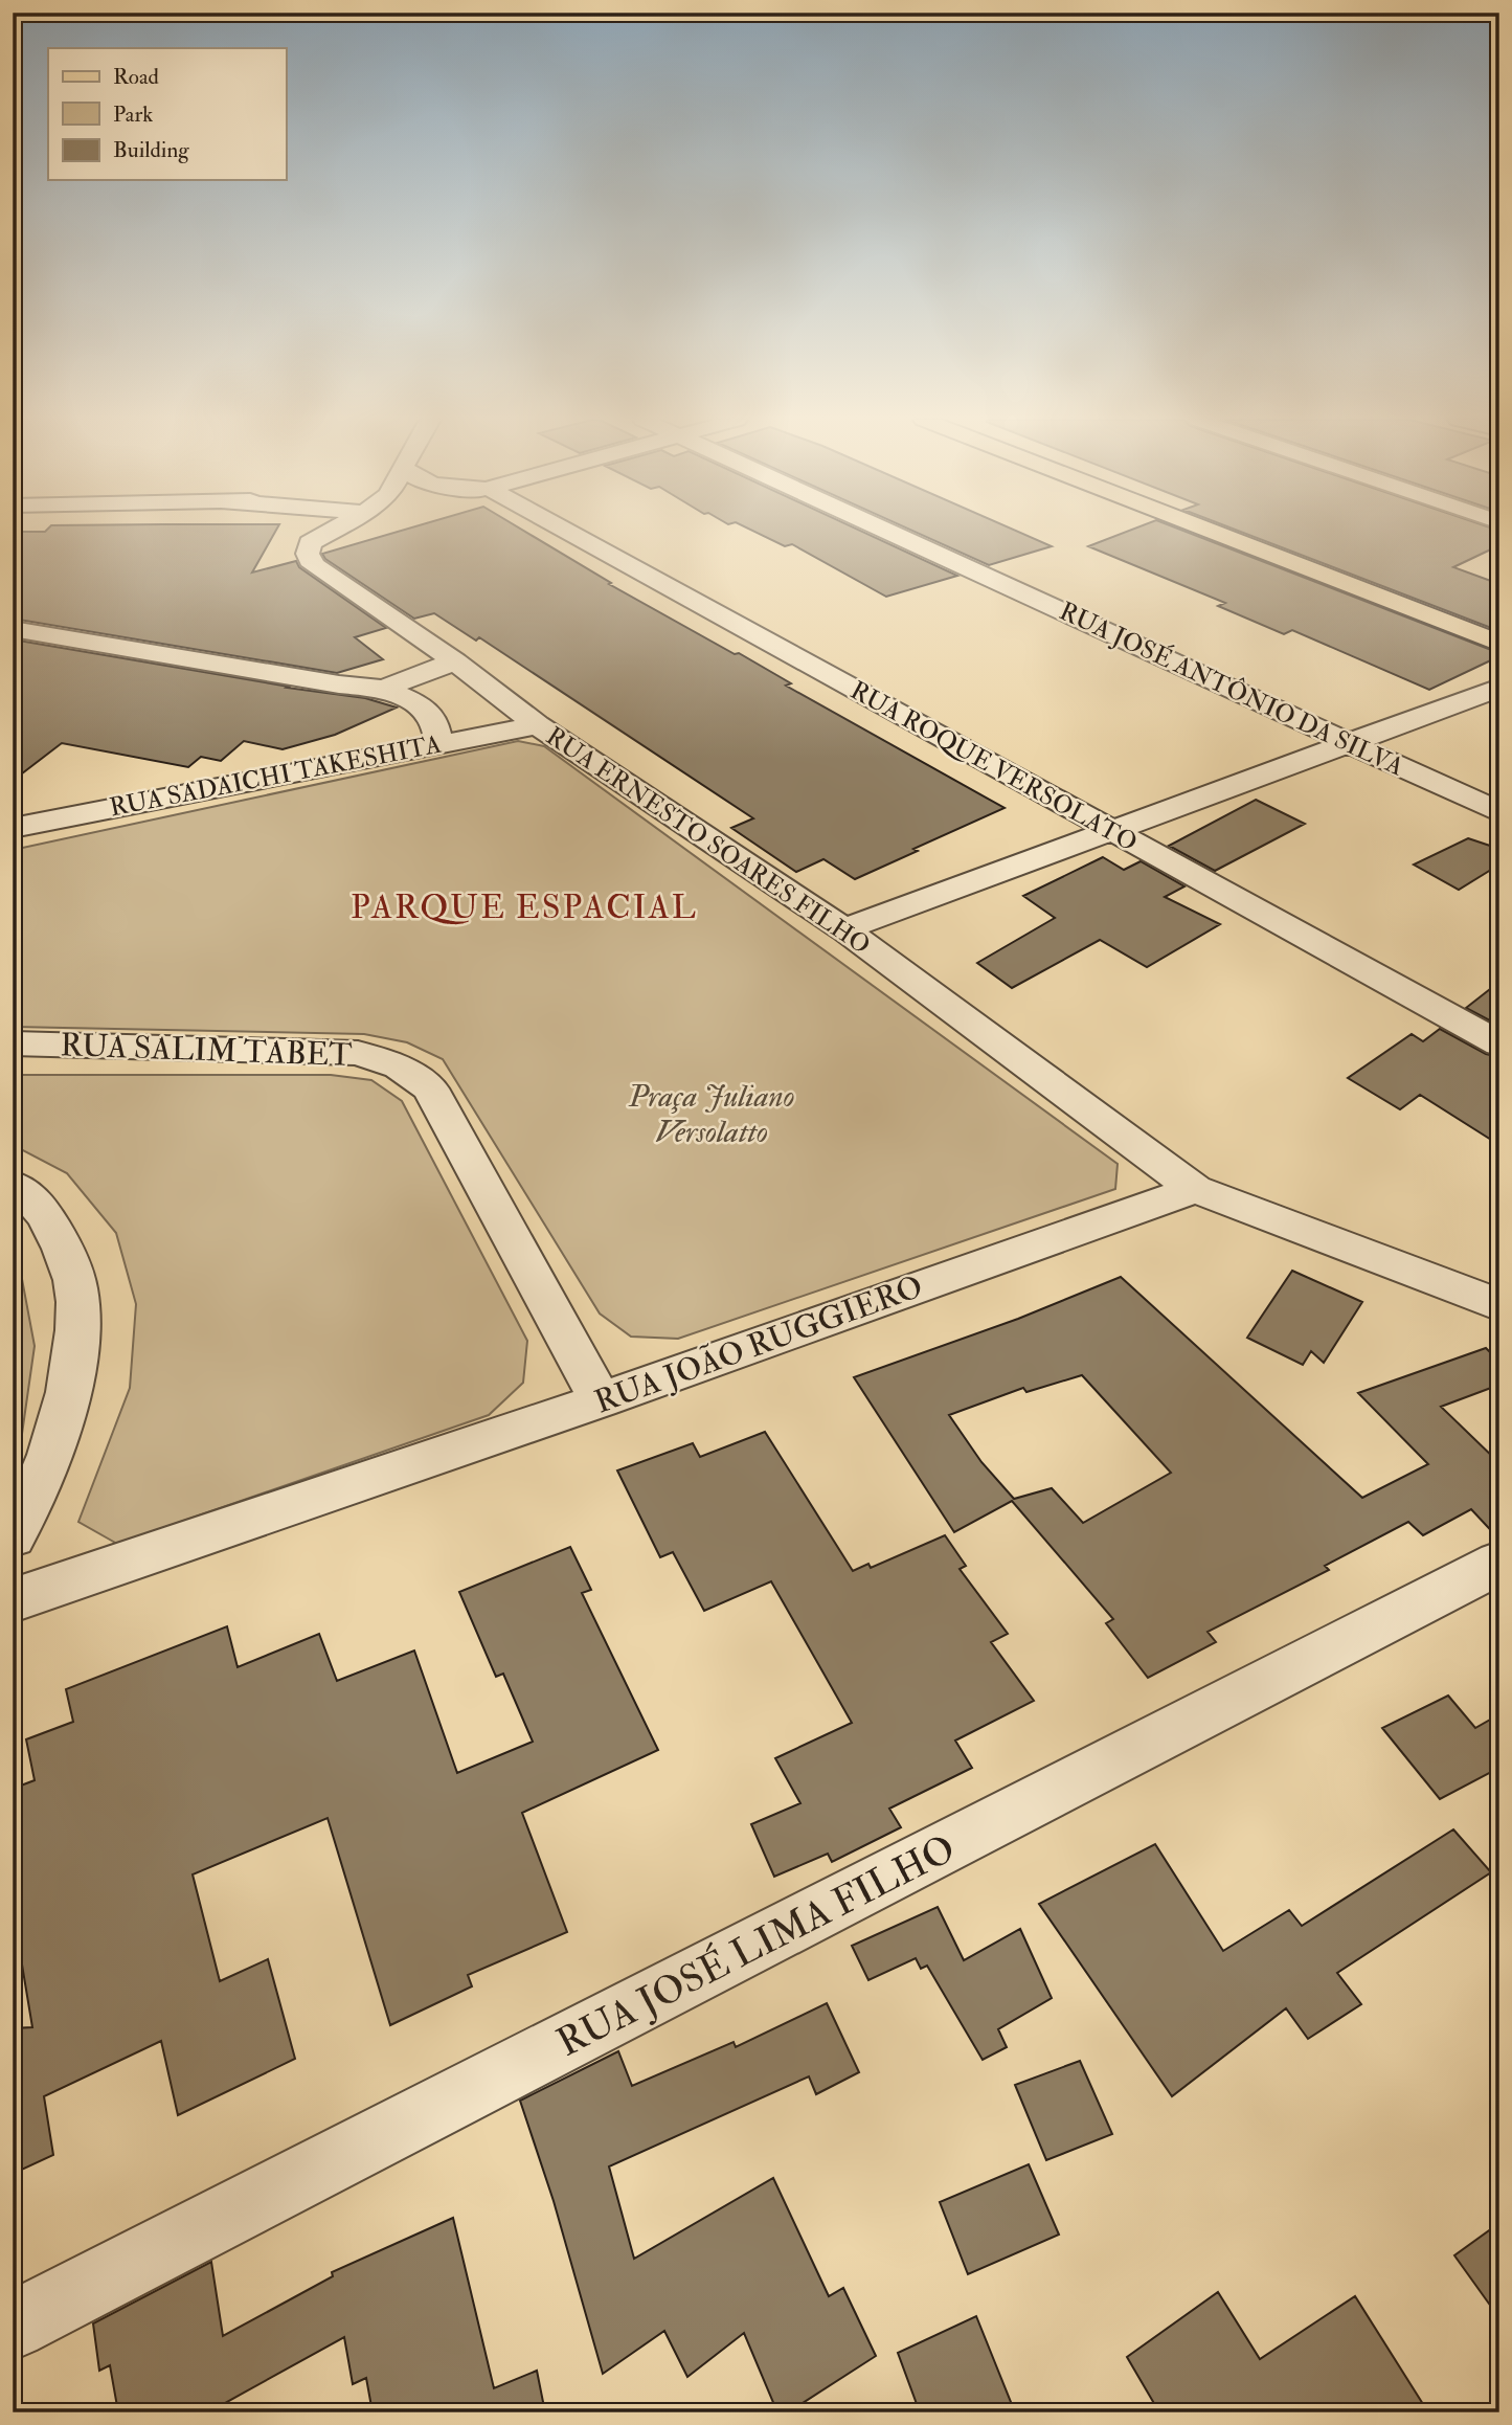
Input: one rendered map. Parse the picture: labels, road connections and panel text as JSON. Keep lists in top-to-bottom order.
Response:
{
  "streets": {
    "street": [
      "RUA JOSÉ ANTÔNIO DA SILVA",
      "RUA ROQUE VERSOLATO",
      "RUA SADAICHI TAKESHITA",
      "RUA ERNESTO SOARES FILHO",
      "RUA SALIM TABET",
      "RUA JOÃO RUGGIERO",
      "RUA JOSÉ LIMA FILHO"
    ]
  },
  "crossings": [
    ["RUA SADAICHI TAKESHITA", "RUA ERNESTO SOARES FILHO"],
    ["RUA ERNESTO SOARES FILHO", "RUA JOÃO RUGGIERO"],
    ["RUA SALIM TABET", "RUA JOÃO RUGGIERO"]
  ],
  "districts": ["PARQUE ESPACIAL"],
  "parks": ["Praça Juliano Versolatto"],
  "legend": ["Road", "Park", "Building"]
}
